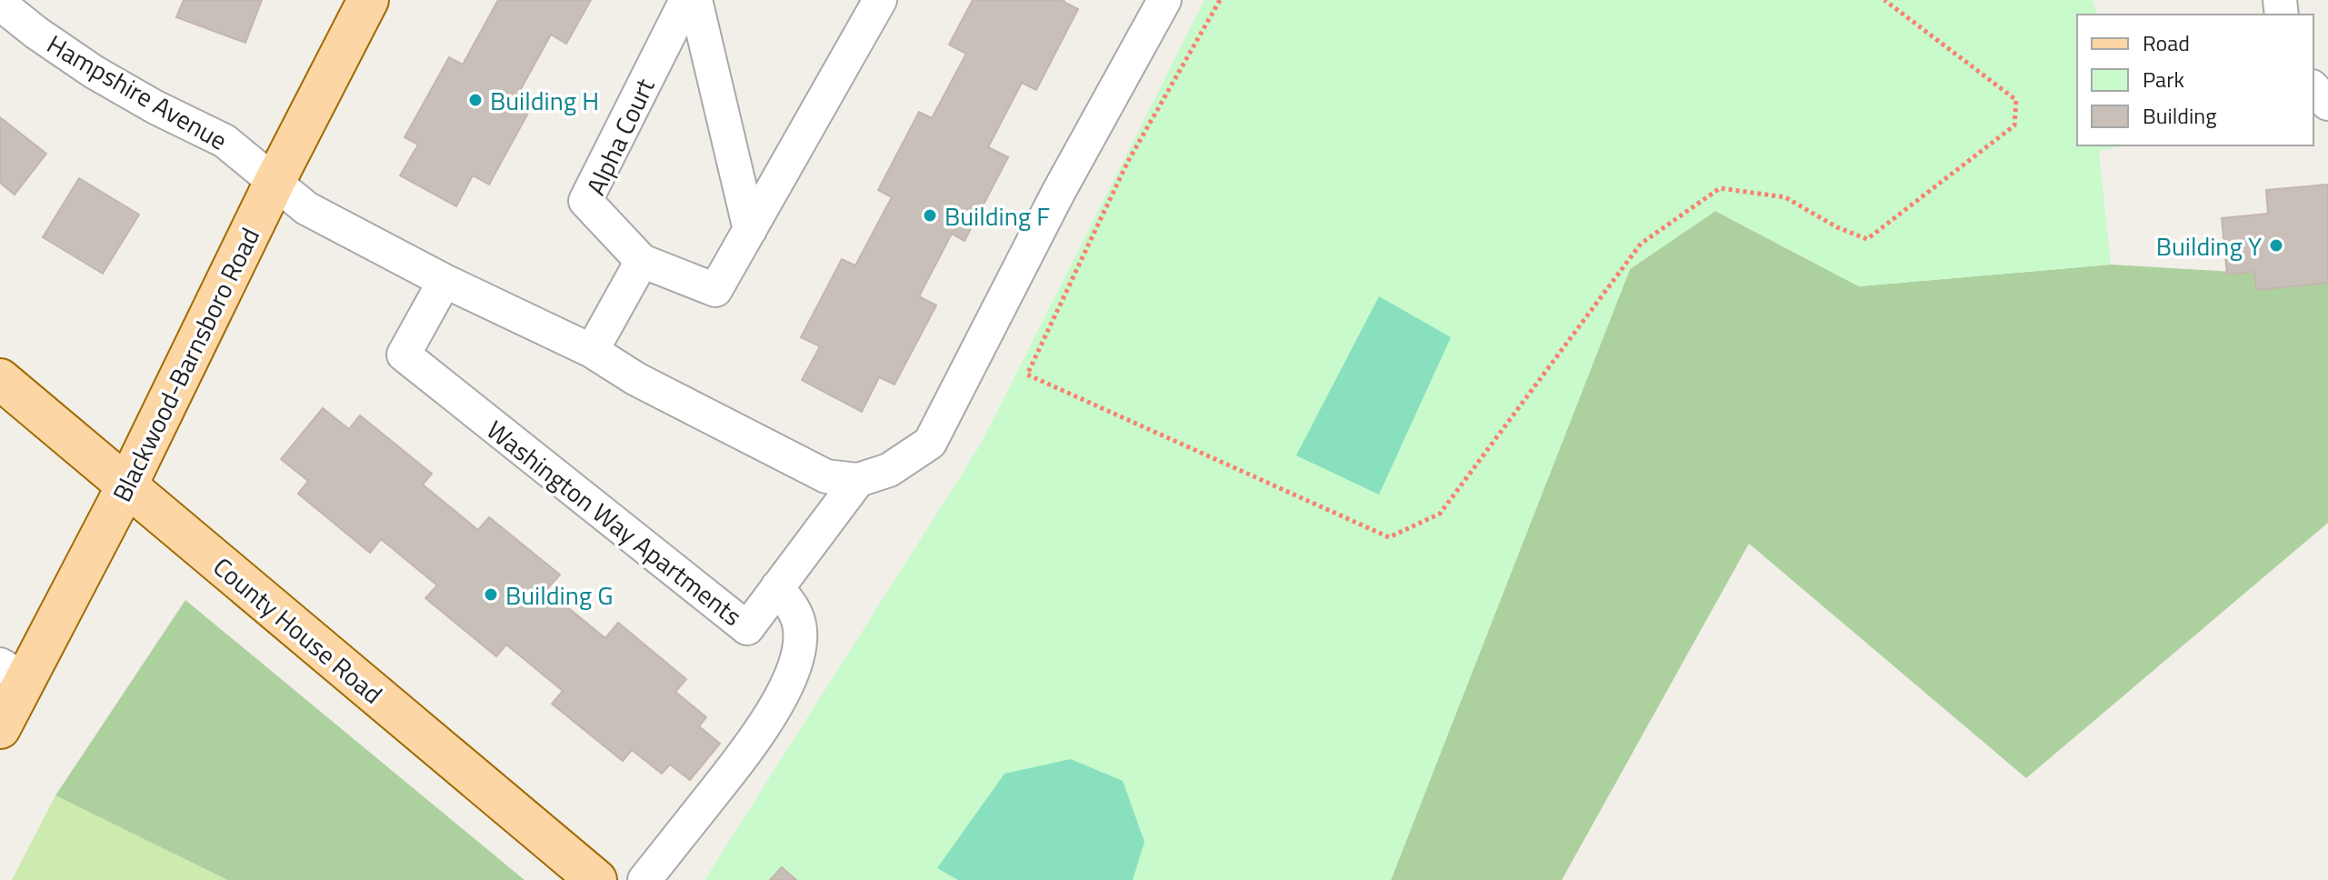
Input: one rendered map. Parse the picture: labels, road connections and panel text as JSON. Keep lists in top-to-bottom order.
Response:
{
  "streets": {
    "main road": ["Blackwood-Barnsboro Road", "County House Road"],
    "street": ["Hampshire Avenue", "Alpha Court", "Washington Way Apartments"]
  },
  "crossings": [
    ["Hampshire Avenue", "Blackwood-Barnsboro Road"],
    ["Blackwood-Barnsboro Road", "County House Road"]
  ],
  "places": [
    "Building H",
    "Building F",
    "Building Y",
    "Building G"
  ],
  "legend": ["Road", "Park", "Building"]
}
